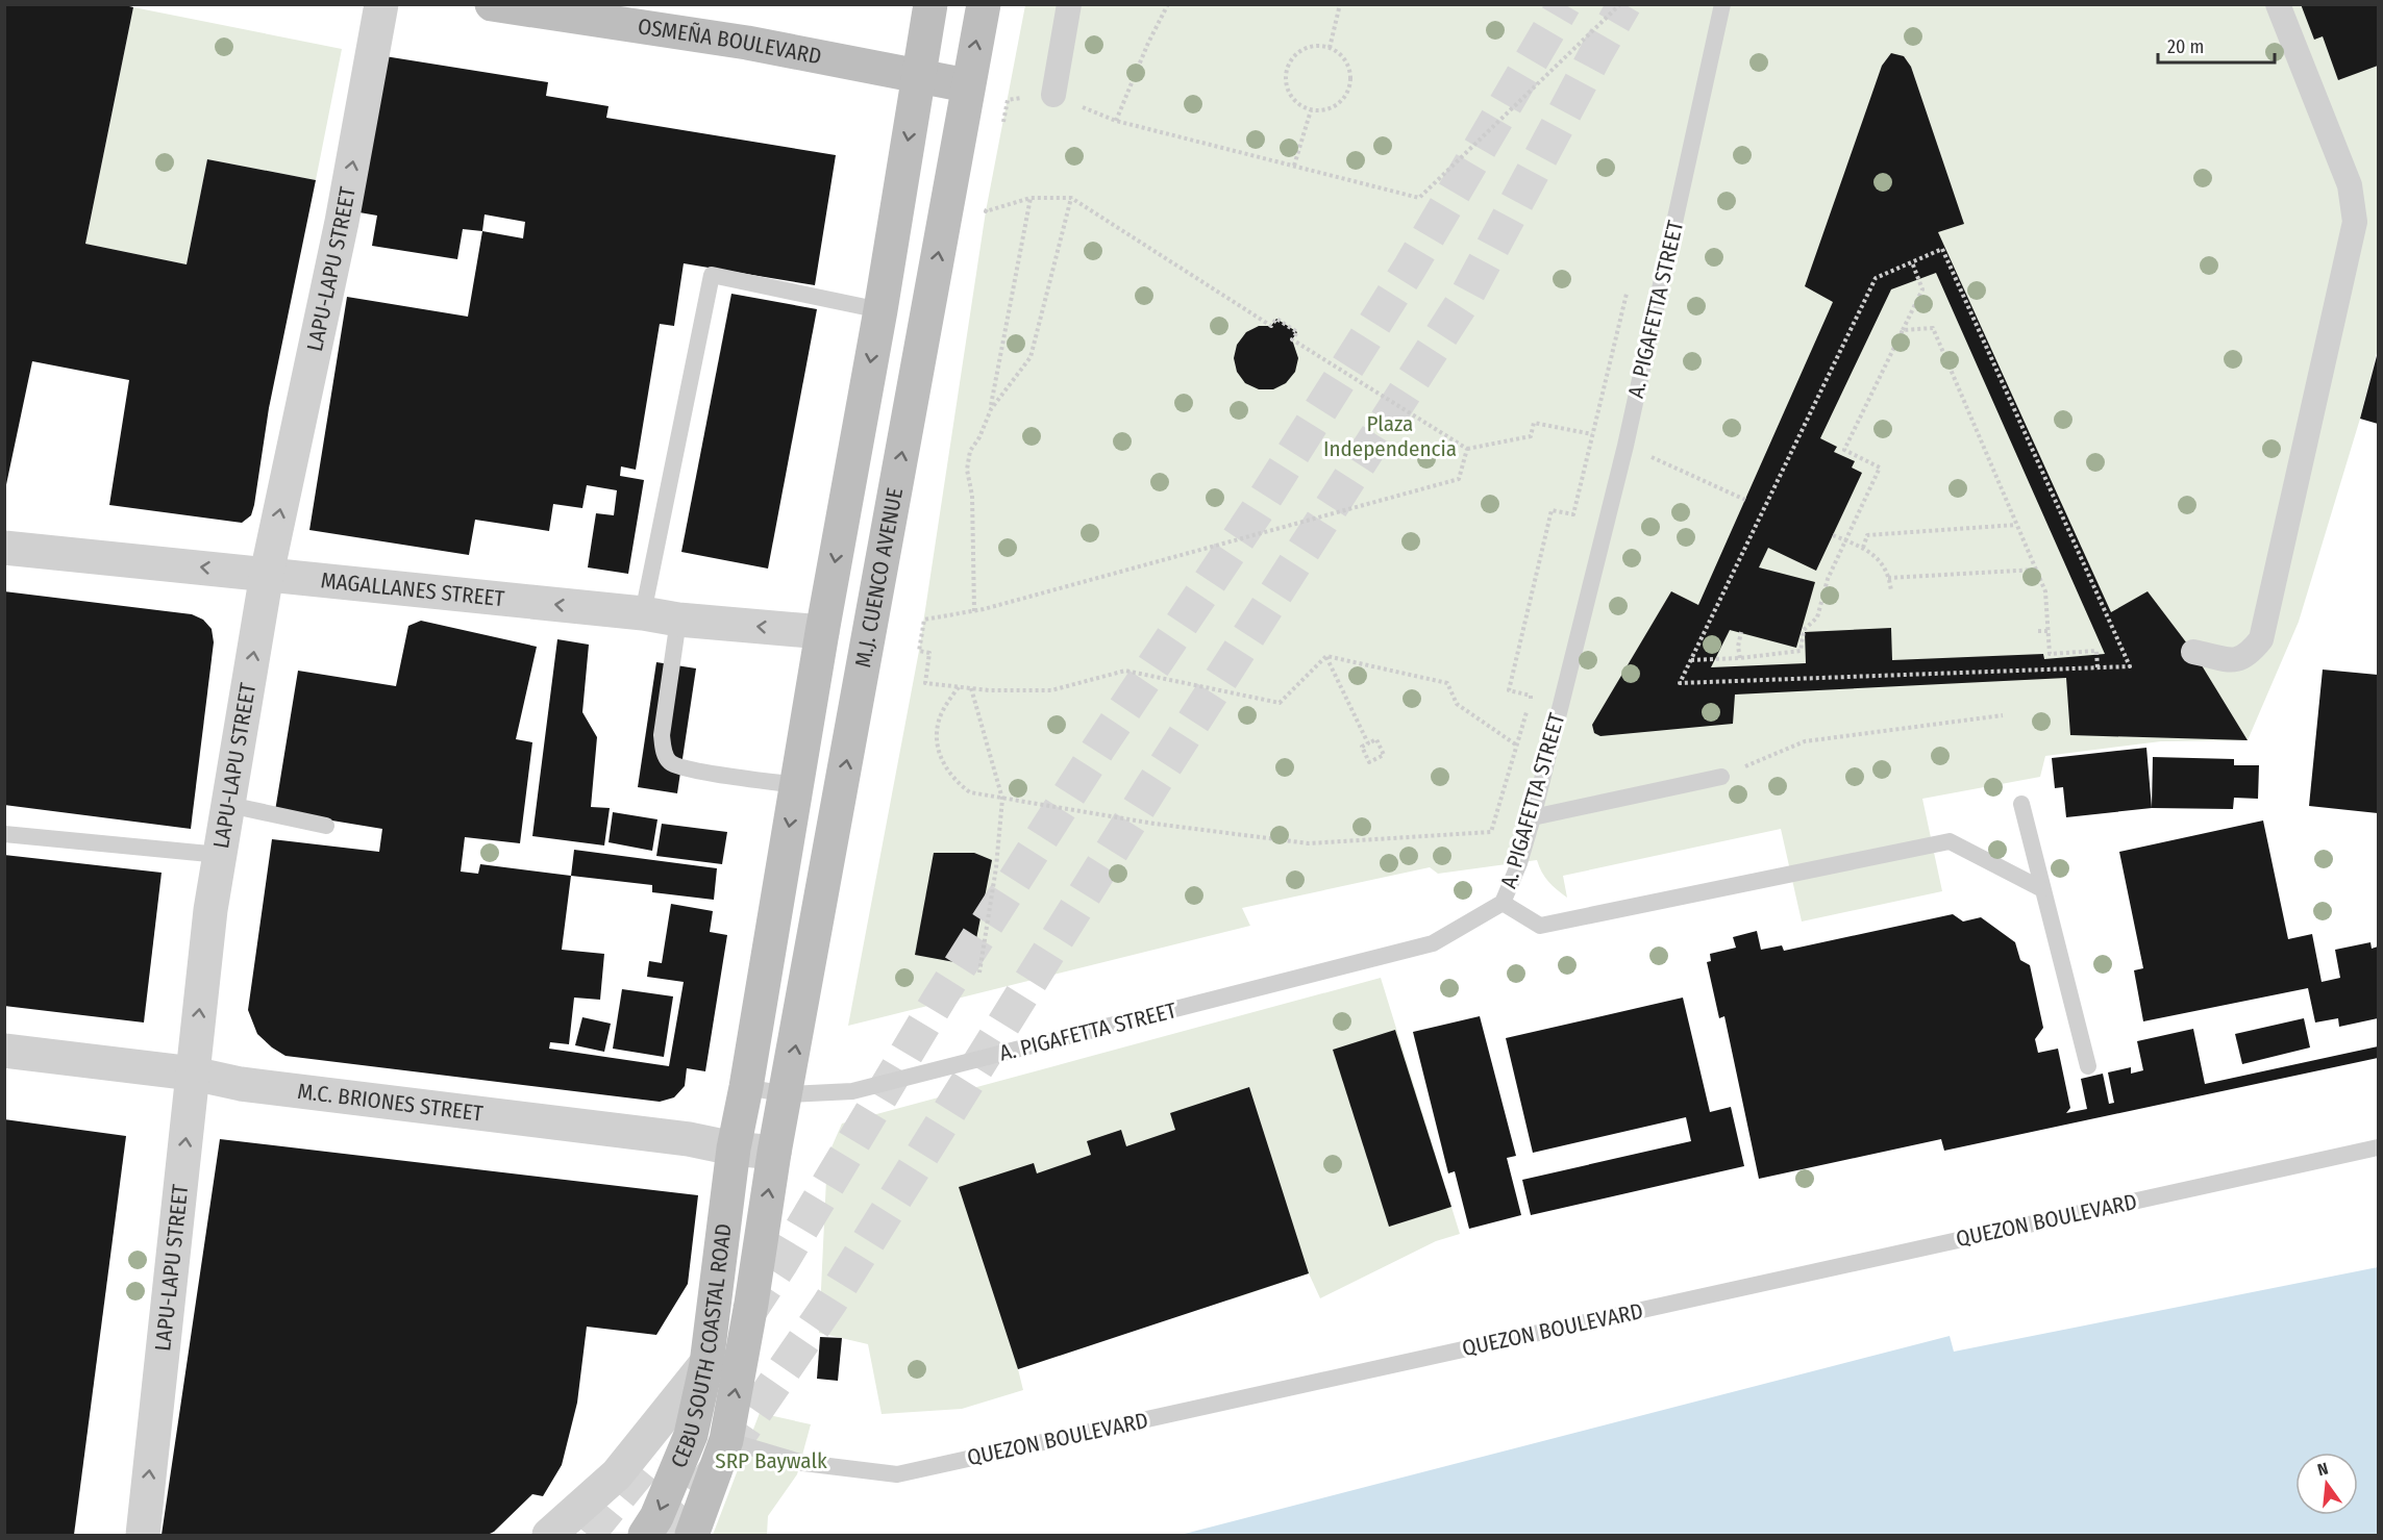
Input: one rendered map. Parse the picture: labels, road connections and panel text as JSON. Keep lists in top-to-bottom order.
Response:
{
  "streets": {
    "main road": ["OSMEÑA BOULEVARD", "M.J. CUENCO AVENUE", "CEBU SOUTH COASTAL ROAD"],
    "street": ["LAPU-LAPU STREET", "MAGALLANES STREET", "M.C. BRIONES STREET"],
    "lane": ["A. PIGAFETTA STREET", "QUEZON BOULEVARD"]
  },
  "crossings": [
    ["OSMEÑA BOULEVARD", "M.J. CUENCO AVENUE"],
    ["LAPU-LAPU STREET", "MAGALLANES STREET"],
    ["LAPU-LAPU STREET", "M.C. BRIONES STREET"],
    ["A. PIGAFETTA STREET", "M.J. CUENCO AVENUE"],
    ["M.J. CUENCO AVENUE", "M.C. BRIONES STREET"],
    ["M.J. CUENCO AVENUE", "CEBU SOUTH COASTAL ROAD"],
    ["M.C. BRIONES STREET", "CEBU SOUTH COASTAL ROAD"],
    ["QUEZON BOULEVARD", "CEBU SOUTH COASTAL ROAD"]
  ],
  "one_way": ["LAPU-LAPU STREET", "MAGALLANES STREET"],
  "parks": ["Plaza Independencia", "SRP Baywalk"],
  "scale_bar": "20 m",
  "north": "top"
}
